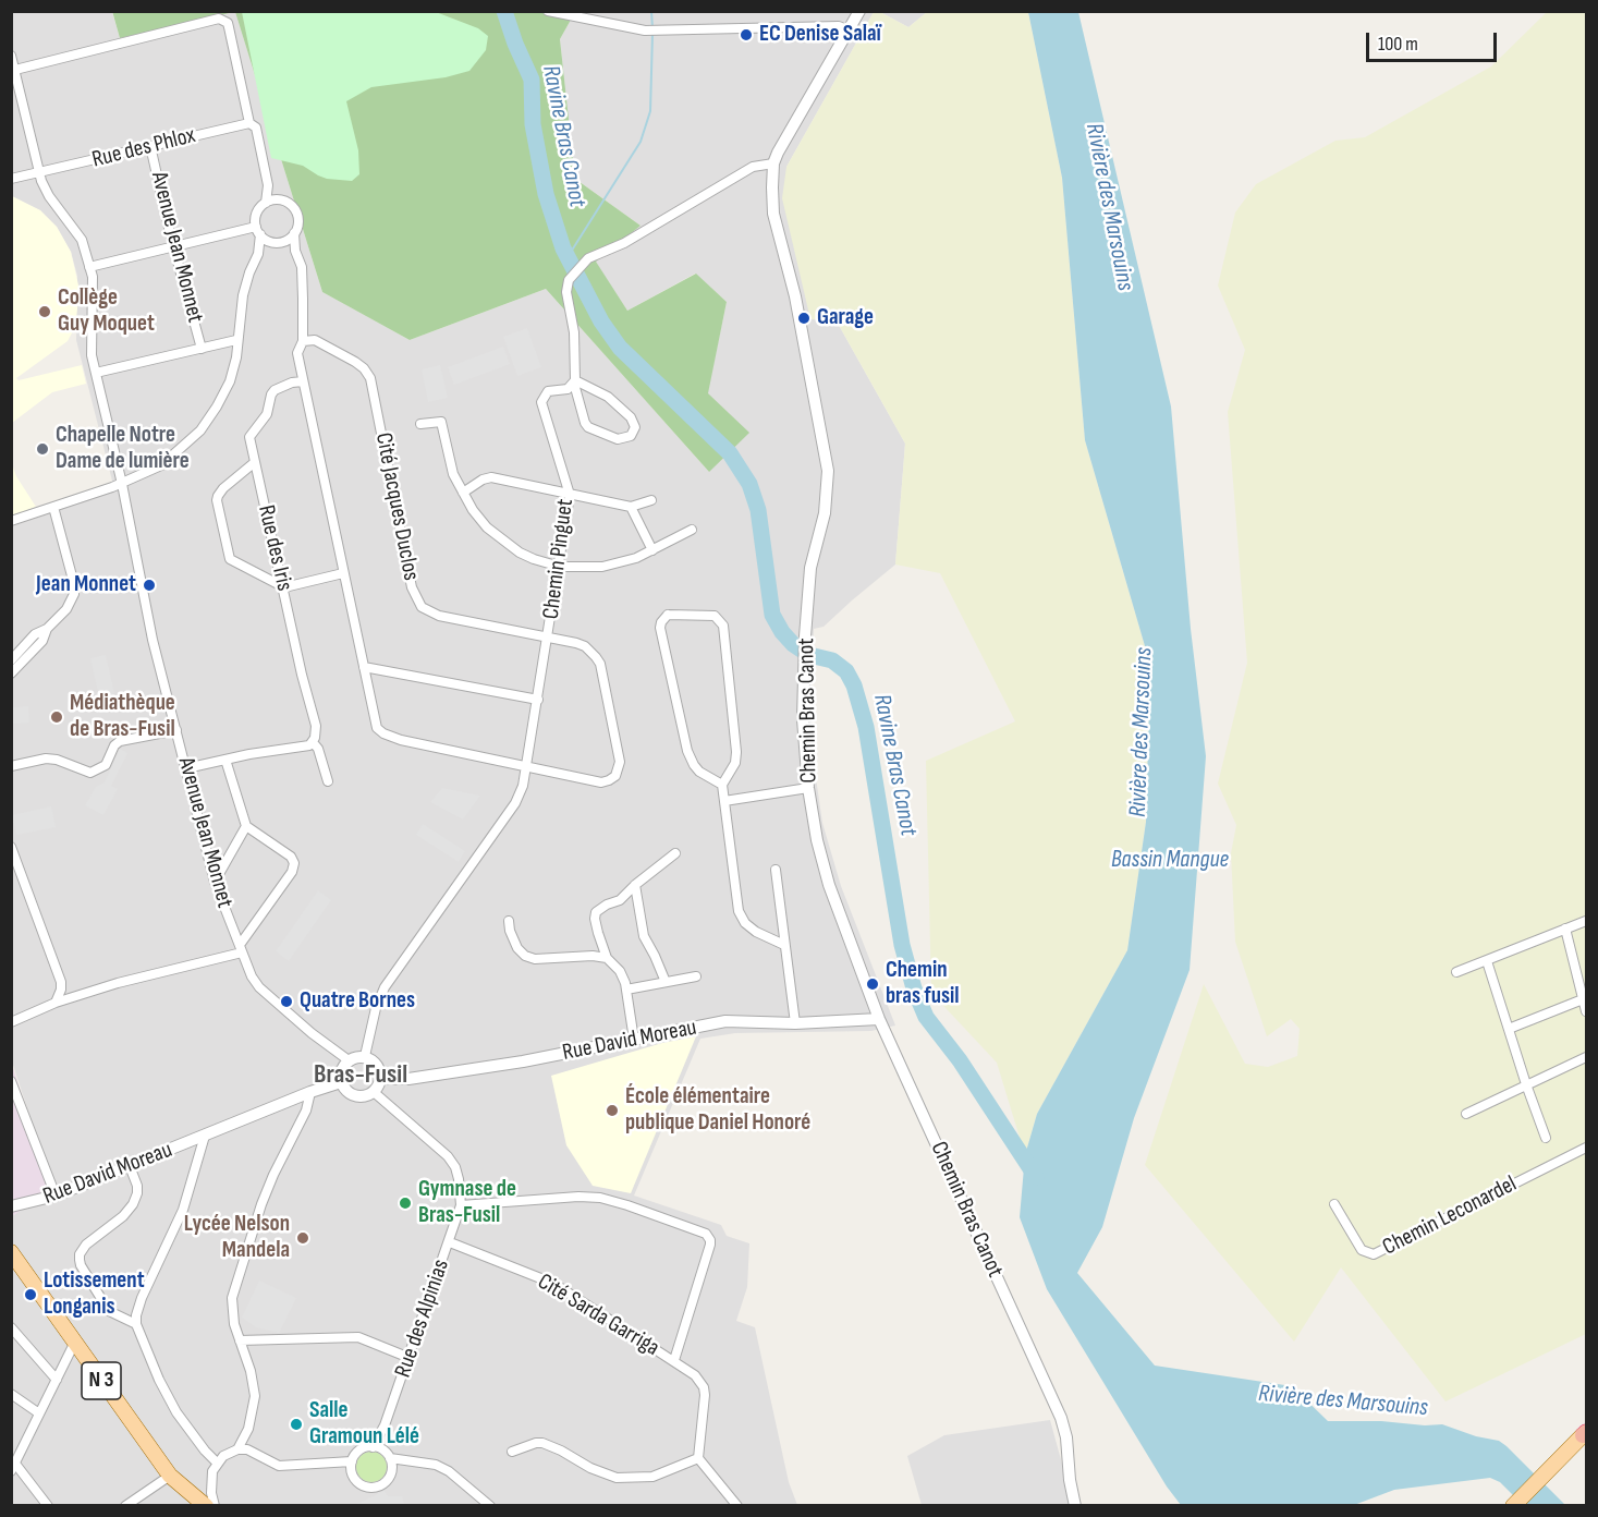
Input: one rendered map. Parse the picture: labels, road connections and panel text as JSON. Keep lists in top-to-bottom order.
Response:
{
  "streets": {
    "main road": ["N 3"],
    "street": [
      "Rue des Phlox",
      "Avenue Jean Monnet",
      "Cité Jacques Duclos",
      "Rue des Iris",
      "Chemin Pinguet",
      "Chemin Bras Canot",
      "Rue David Moreau",
      "Chemin Leconardel",
      "Cité Sarda Garriga",
      "Rue des Alpinias"
    ]
  },
  "crossings": [
    ["Rue des Phlox", "Avenue Jean Monnet"],
    ["Avenue Jean Monnet", "Chemin Pinguet"],
    ["Avenue Jean Monnet", "Rue David Moreau"],
    ["Avenue Jean Monnet", "Rue des Alpinias"],
    ["Cité Jacques Duclos", "Rue des Iris"],
    ["Cité Jacques Duclos", "Chemin Pinguet"],
    ["Chemin Pinguet", "Rue David Moreau"],
    ["Chemin Pinguet", "Rue des Alpinias"],
    ["Chemin Bras Canot", "Rue David Moreau"],
    ["Rue David Moreau", "Rue des Alpinias"],
    ["Cité Sarda Garriga", "Rue des Alpinias"]
  ],
  "districts": ["Bras-Fusil"],
  "water": ["Ravine Bras Canot", "Rivière des Marsouins", "Bassin Mangue"],
  "places": [
    "EC Denise Salaï",
    "Collège Guy Moquet",
    "Garage",
    "Chapelle Notre Dame de lumière",
    "Jean Monnet",
    "Médiathèque de Bras-Fusil",
    "Chemin bras fusil",
    "Quatre Bornes",
    "École élémentaire publique Daniel Honoré",
    "Gymnase de Bras-Fusil",
    "Lycée Nelson Mandela",
    "Lotissement Longanis",
    "Salle Gramoun Lélé"
  ],
  "scale_bar": "100 m"
}
